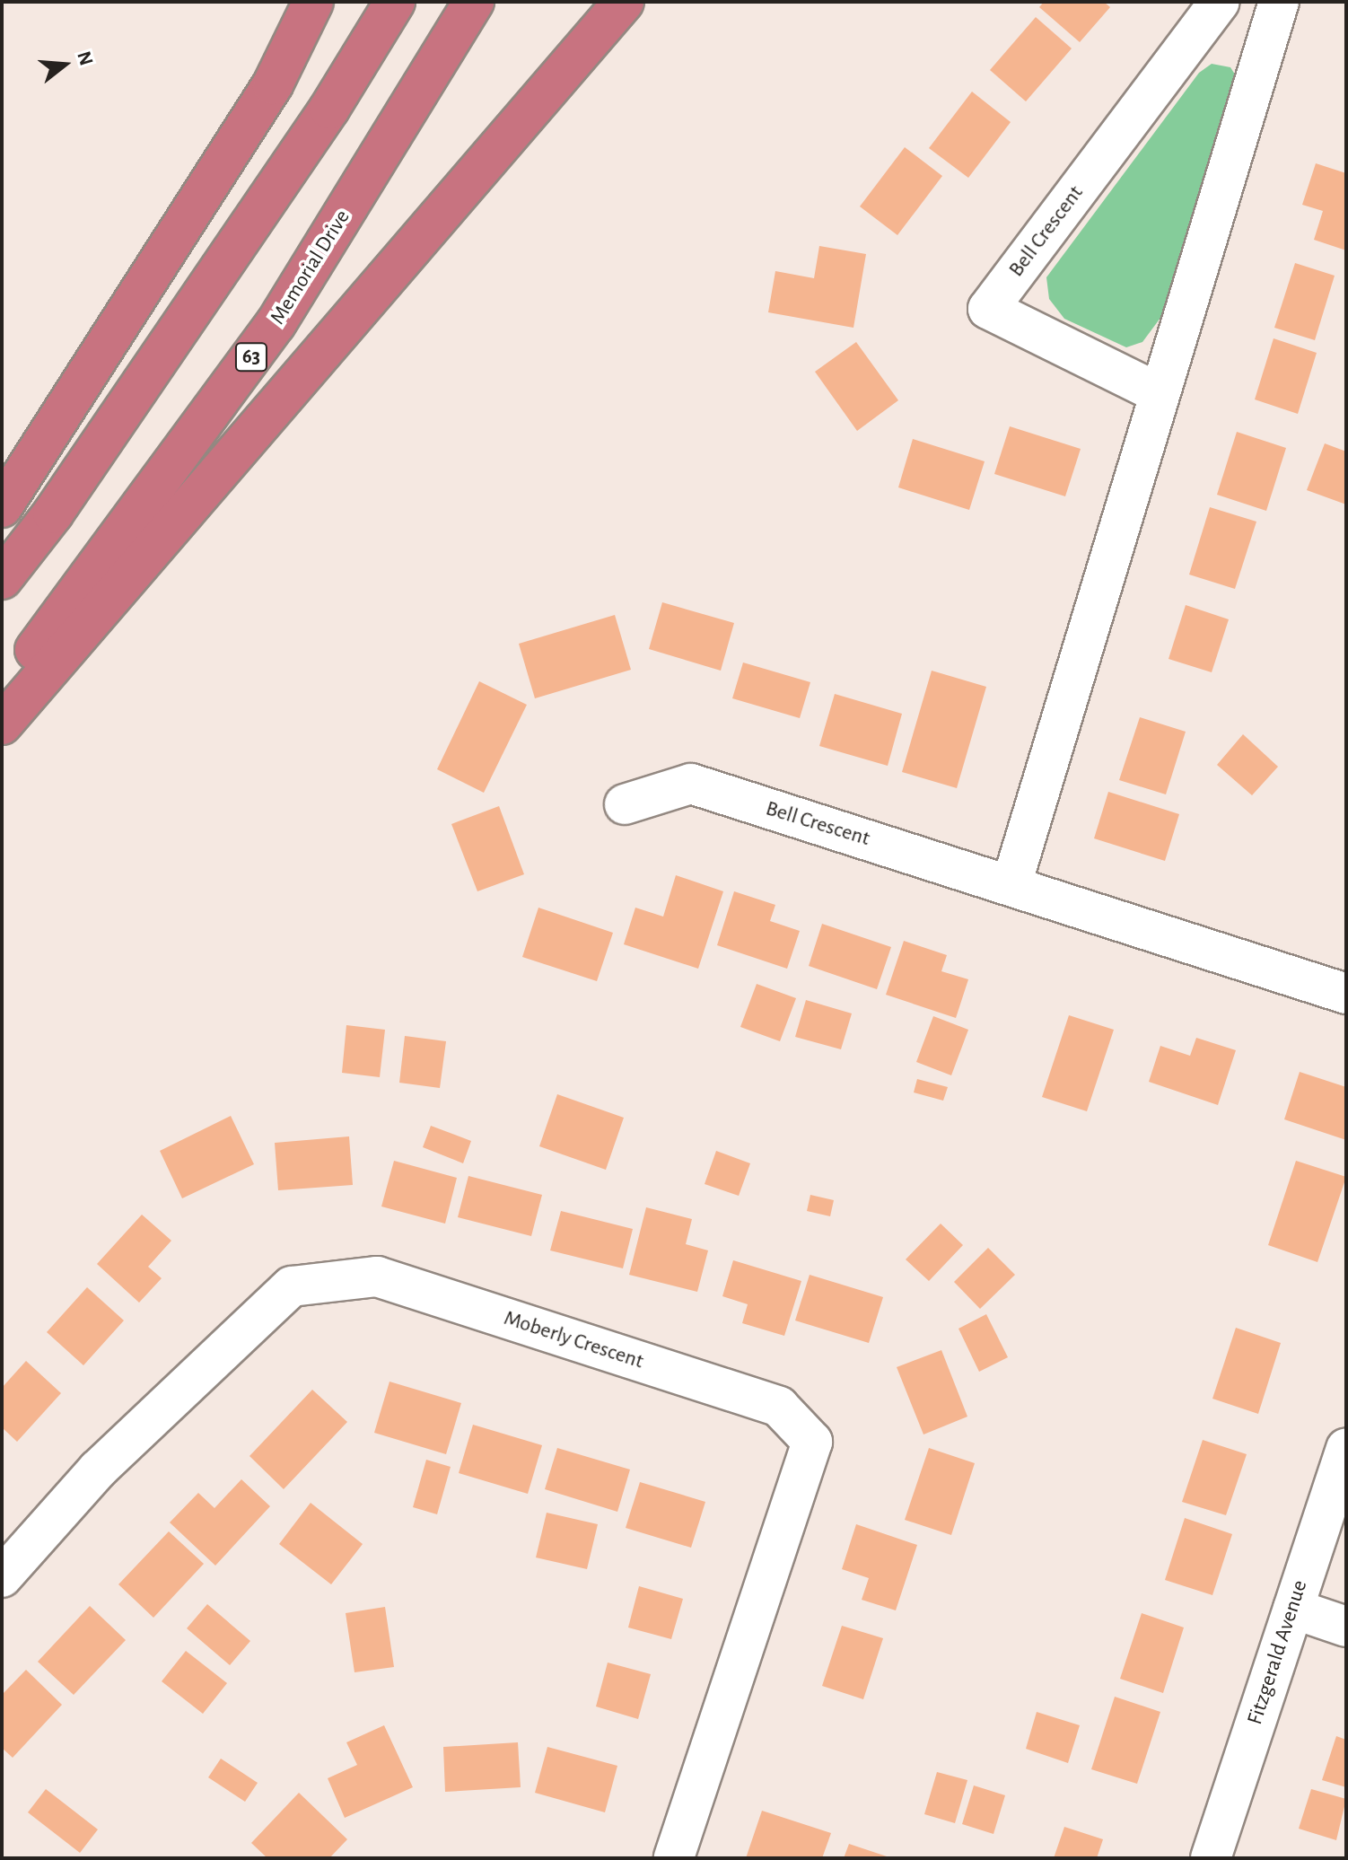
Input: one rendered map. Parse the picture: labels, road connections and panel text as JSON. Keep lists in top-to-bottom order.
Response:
{
  "streets": {
    "highway": ["Memorial Drive", "63"],
    "street": ["Bell Crescent", "Moberly Crescent", "Fitzgerald Avenue"]
  },
  "north": "right"
}
